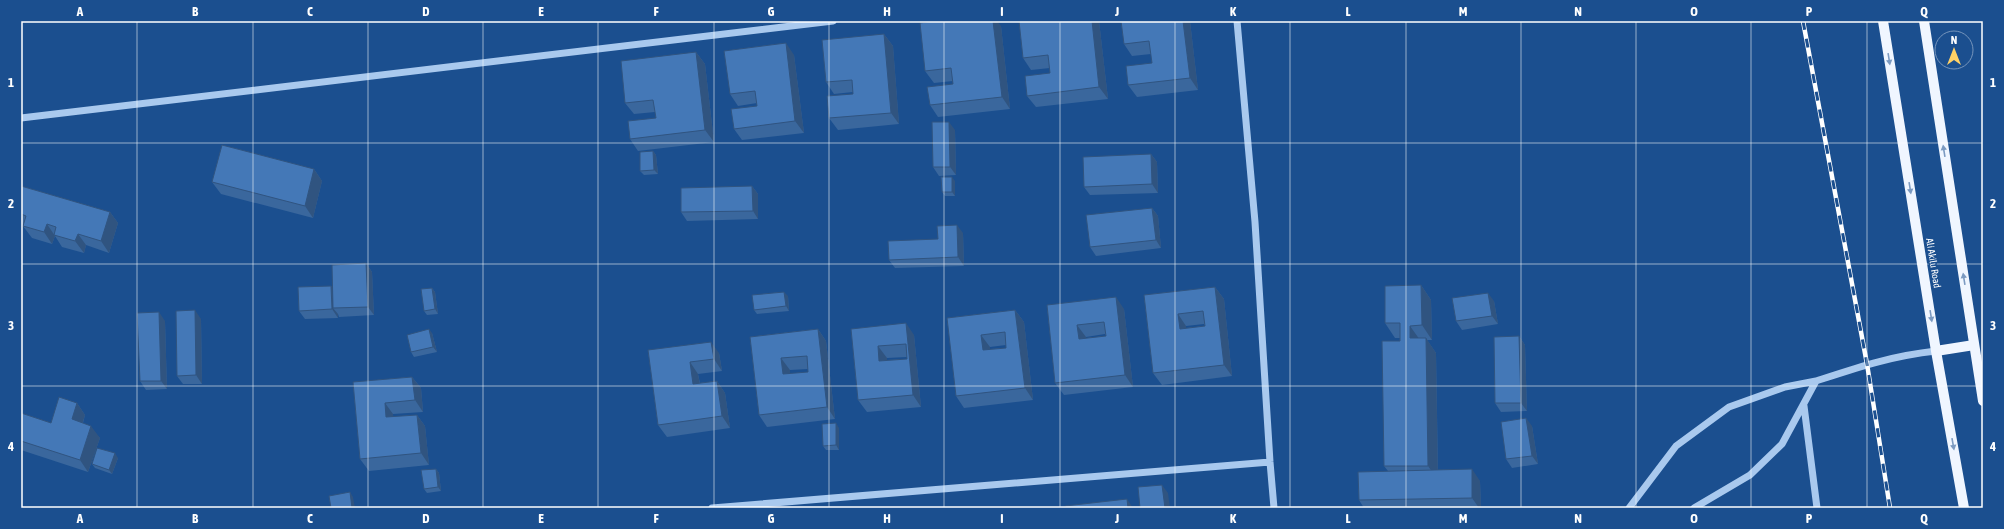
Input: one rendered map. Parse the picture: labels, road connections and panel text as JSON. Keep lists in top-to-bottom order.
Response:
{
  "streets": {
    "main road": ["Ali Akilu Road"]
  },
  "north": "top",
  "grid": {
    "columns": [
      "A",
      "B",
      "C",
      "D",
      "E",
      "F",
      "G",
      "H",
      "I",
      "J",
      "K",
      "L",
      "M",
      "N",
      "O",
      "P",
      "Q"
    ],
    "rows": [
      "1",
      "2",
      "3",
      "4"
    ]
  }
}
